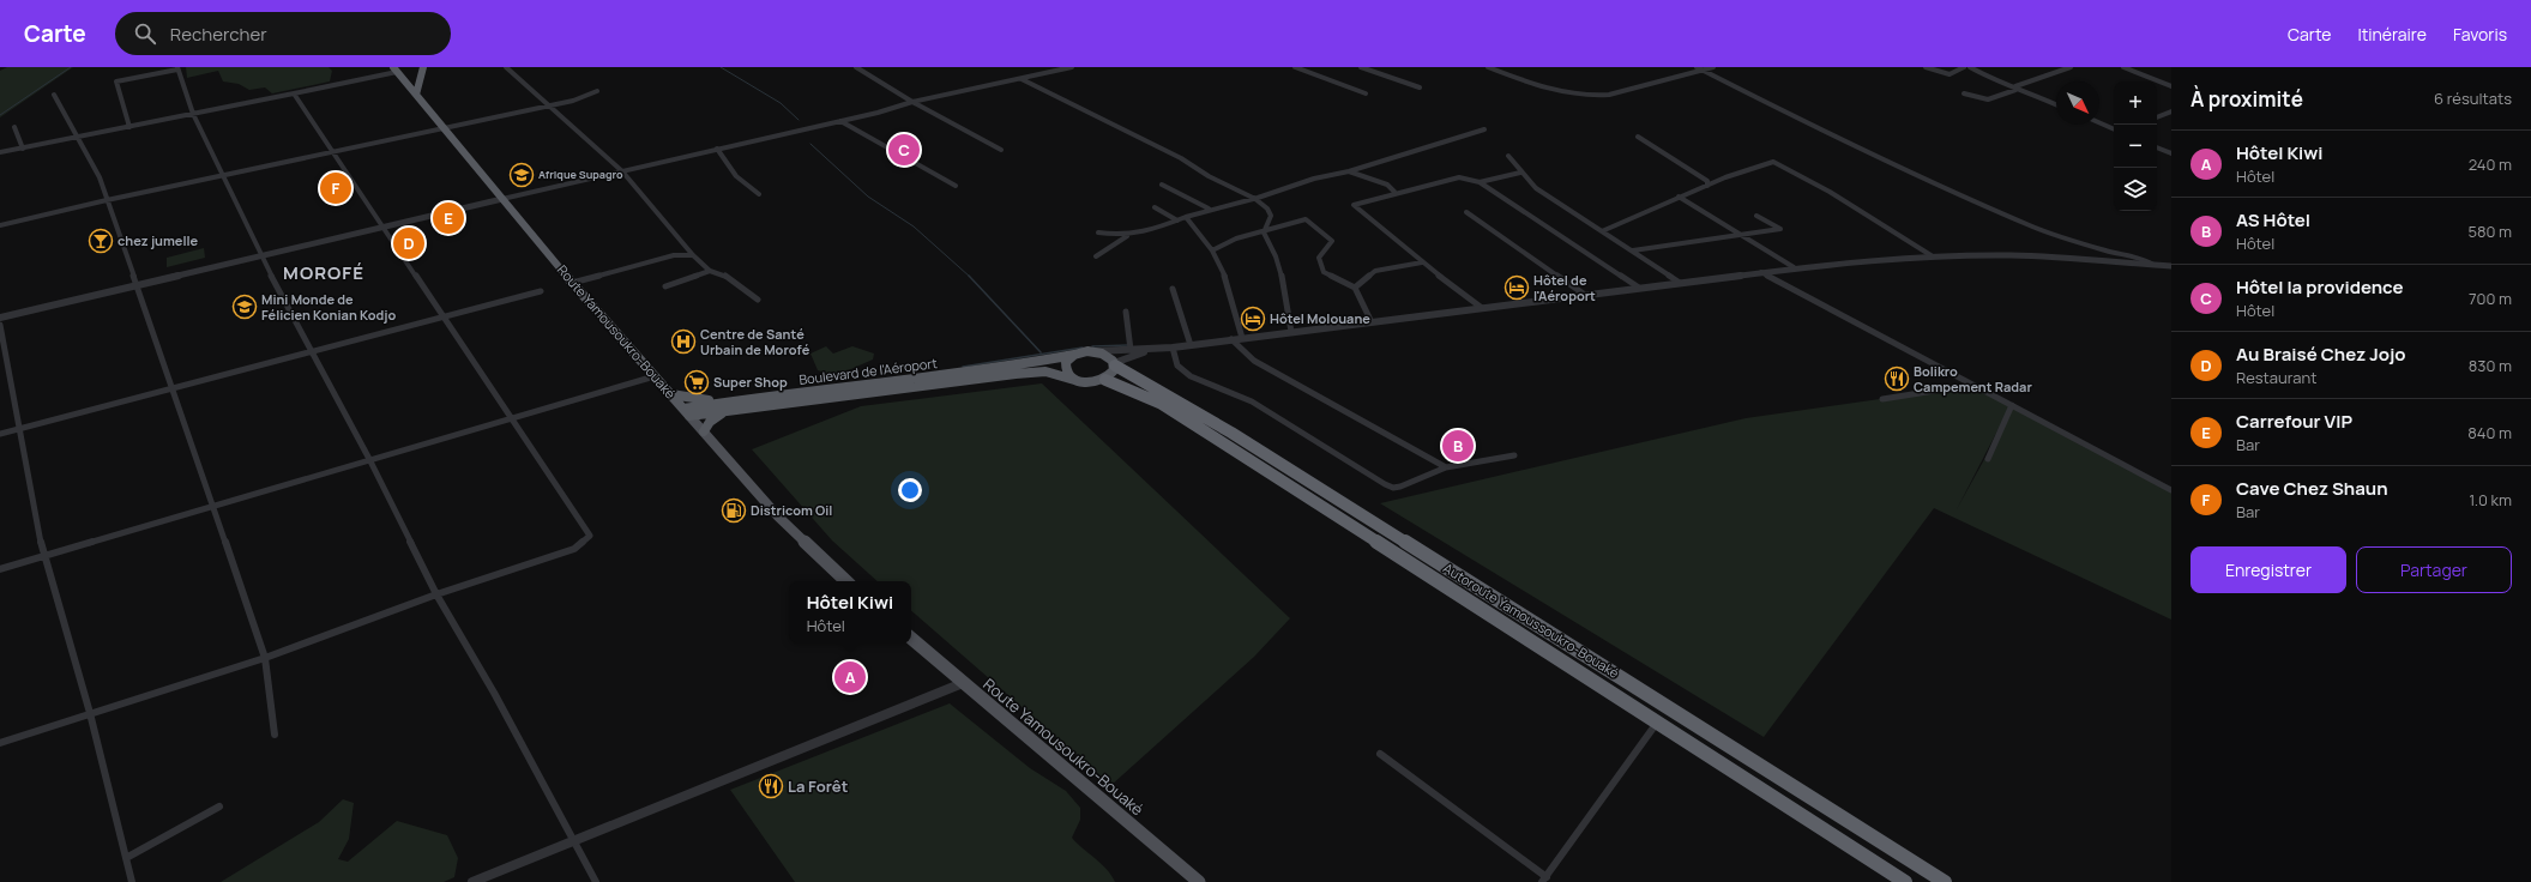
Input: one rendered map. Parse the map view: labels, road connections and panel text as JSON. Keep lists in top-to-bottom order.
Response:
{
  "streets": {
    "highway": ["Route Yamousoukro-Bouaké", "Boulevard de l'Aéroport", "Autoroute Yamoussoukro-Bouaké"]
  },
  "crossings": [
    ["Route Yamousoukro-Bouaké", "Boulevard de l'Aéroport"],
    ["Boulevard de l'Aéroport", "Autoroute Yamoussoukro-Bouaké"]
  ],
  "districts": ["MOROFÉ"],
  "places": {
    "school or university": ["Afrique Supagro", "Mini Monde de Félicien Konian Kodjo"],
    "bar": ["chez jumelle"],
    "hotel": ["Hôtel de l'Aéroport", "Hôtel Molouane"],
    "hospital": ["Centre de Santé Urbain de Morofé"],
    "restaurant": ["Bolikro Campement Radar", "La Forêt"],
    "supermarket": ["Super Shop"],
    "fuel station": ["Districom Oil"]
  },
  "north": "bottom right",
  "page": {
    "header": "Carte",
    "search": "Rechercher",
    "nav": ["Carte", "Itinéraire", "Favoris"],
    "heading": ["À proximité", "6 résultats"],
    "map_buttons": ["+", "−"],
    "list": [
      {
        "mark": "A",
        "name": "Hôtel Kiwi",
        "note": "Hôtel",
        "value": "240 m"
      },
      {
        "mark": "B",
        "name": "AS Hôtel",
        "note": "Hôtel",
        "value": "580 m"
      },
      {
        "mark": "C",
        "name": "Hôtel la providence",
        "note": "Hôtel",
        "value": "700 m"
      },
      {
        "mark": "D",
        "name": "Au Braisé Chez Jojo",
        "note": "Restaurant",
        "value": "830 m"
      },
      {
        "mark": "E",
        "name": "Carrefour VIP",
        "note": "Bar",
        "value": "840 m"
      },
      {
        "mark": "F",
        "name": "Cave Chez Shaun",
        "note": "Bar",
        "value": "1.0 km"
      }
    ],
    "pins": [
      "C",
      "F",
      "E",
      "D",
      "B",
      "A"
    ],
    "buttons": ["Enregistrer", "Partager"],
    "popup": ["Hôtel Kiwi", "Hôtel"]
  }
}
